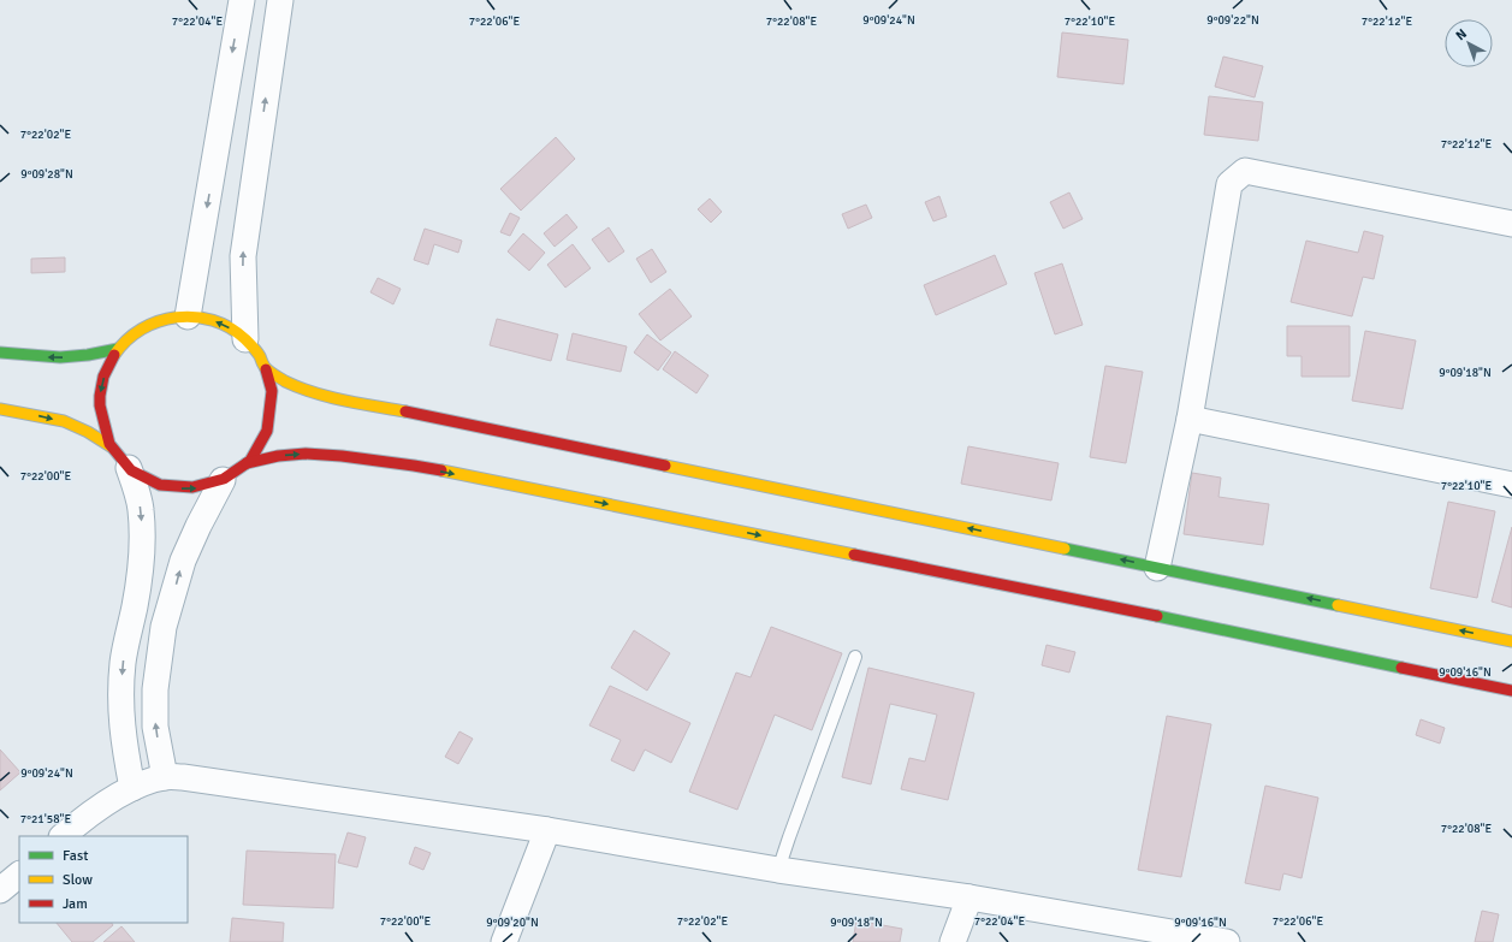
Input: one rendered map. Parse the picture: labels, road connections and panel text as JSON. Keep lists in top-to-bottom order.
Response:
{
  "legend": ["Fast", "Slow", "Jam"],
  "north": "top left",
  "coordinates": [
    "9°09'24\"N",
    "9°09'22\"N",
    "7°22'08\"E",
    "7°22'12\"E",
    "7°22'04\"E",
    "7°22'06\"E",
    "7°22'10\"E",
    "7°22'02\"E",
    "9°09'28\"N",
    "9°09'18\"N",
    "7°22'00\"E",
    "9°09'16\"N",
    "7°21'58\"E",
    "9°09'20\"N"
  ]
}
